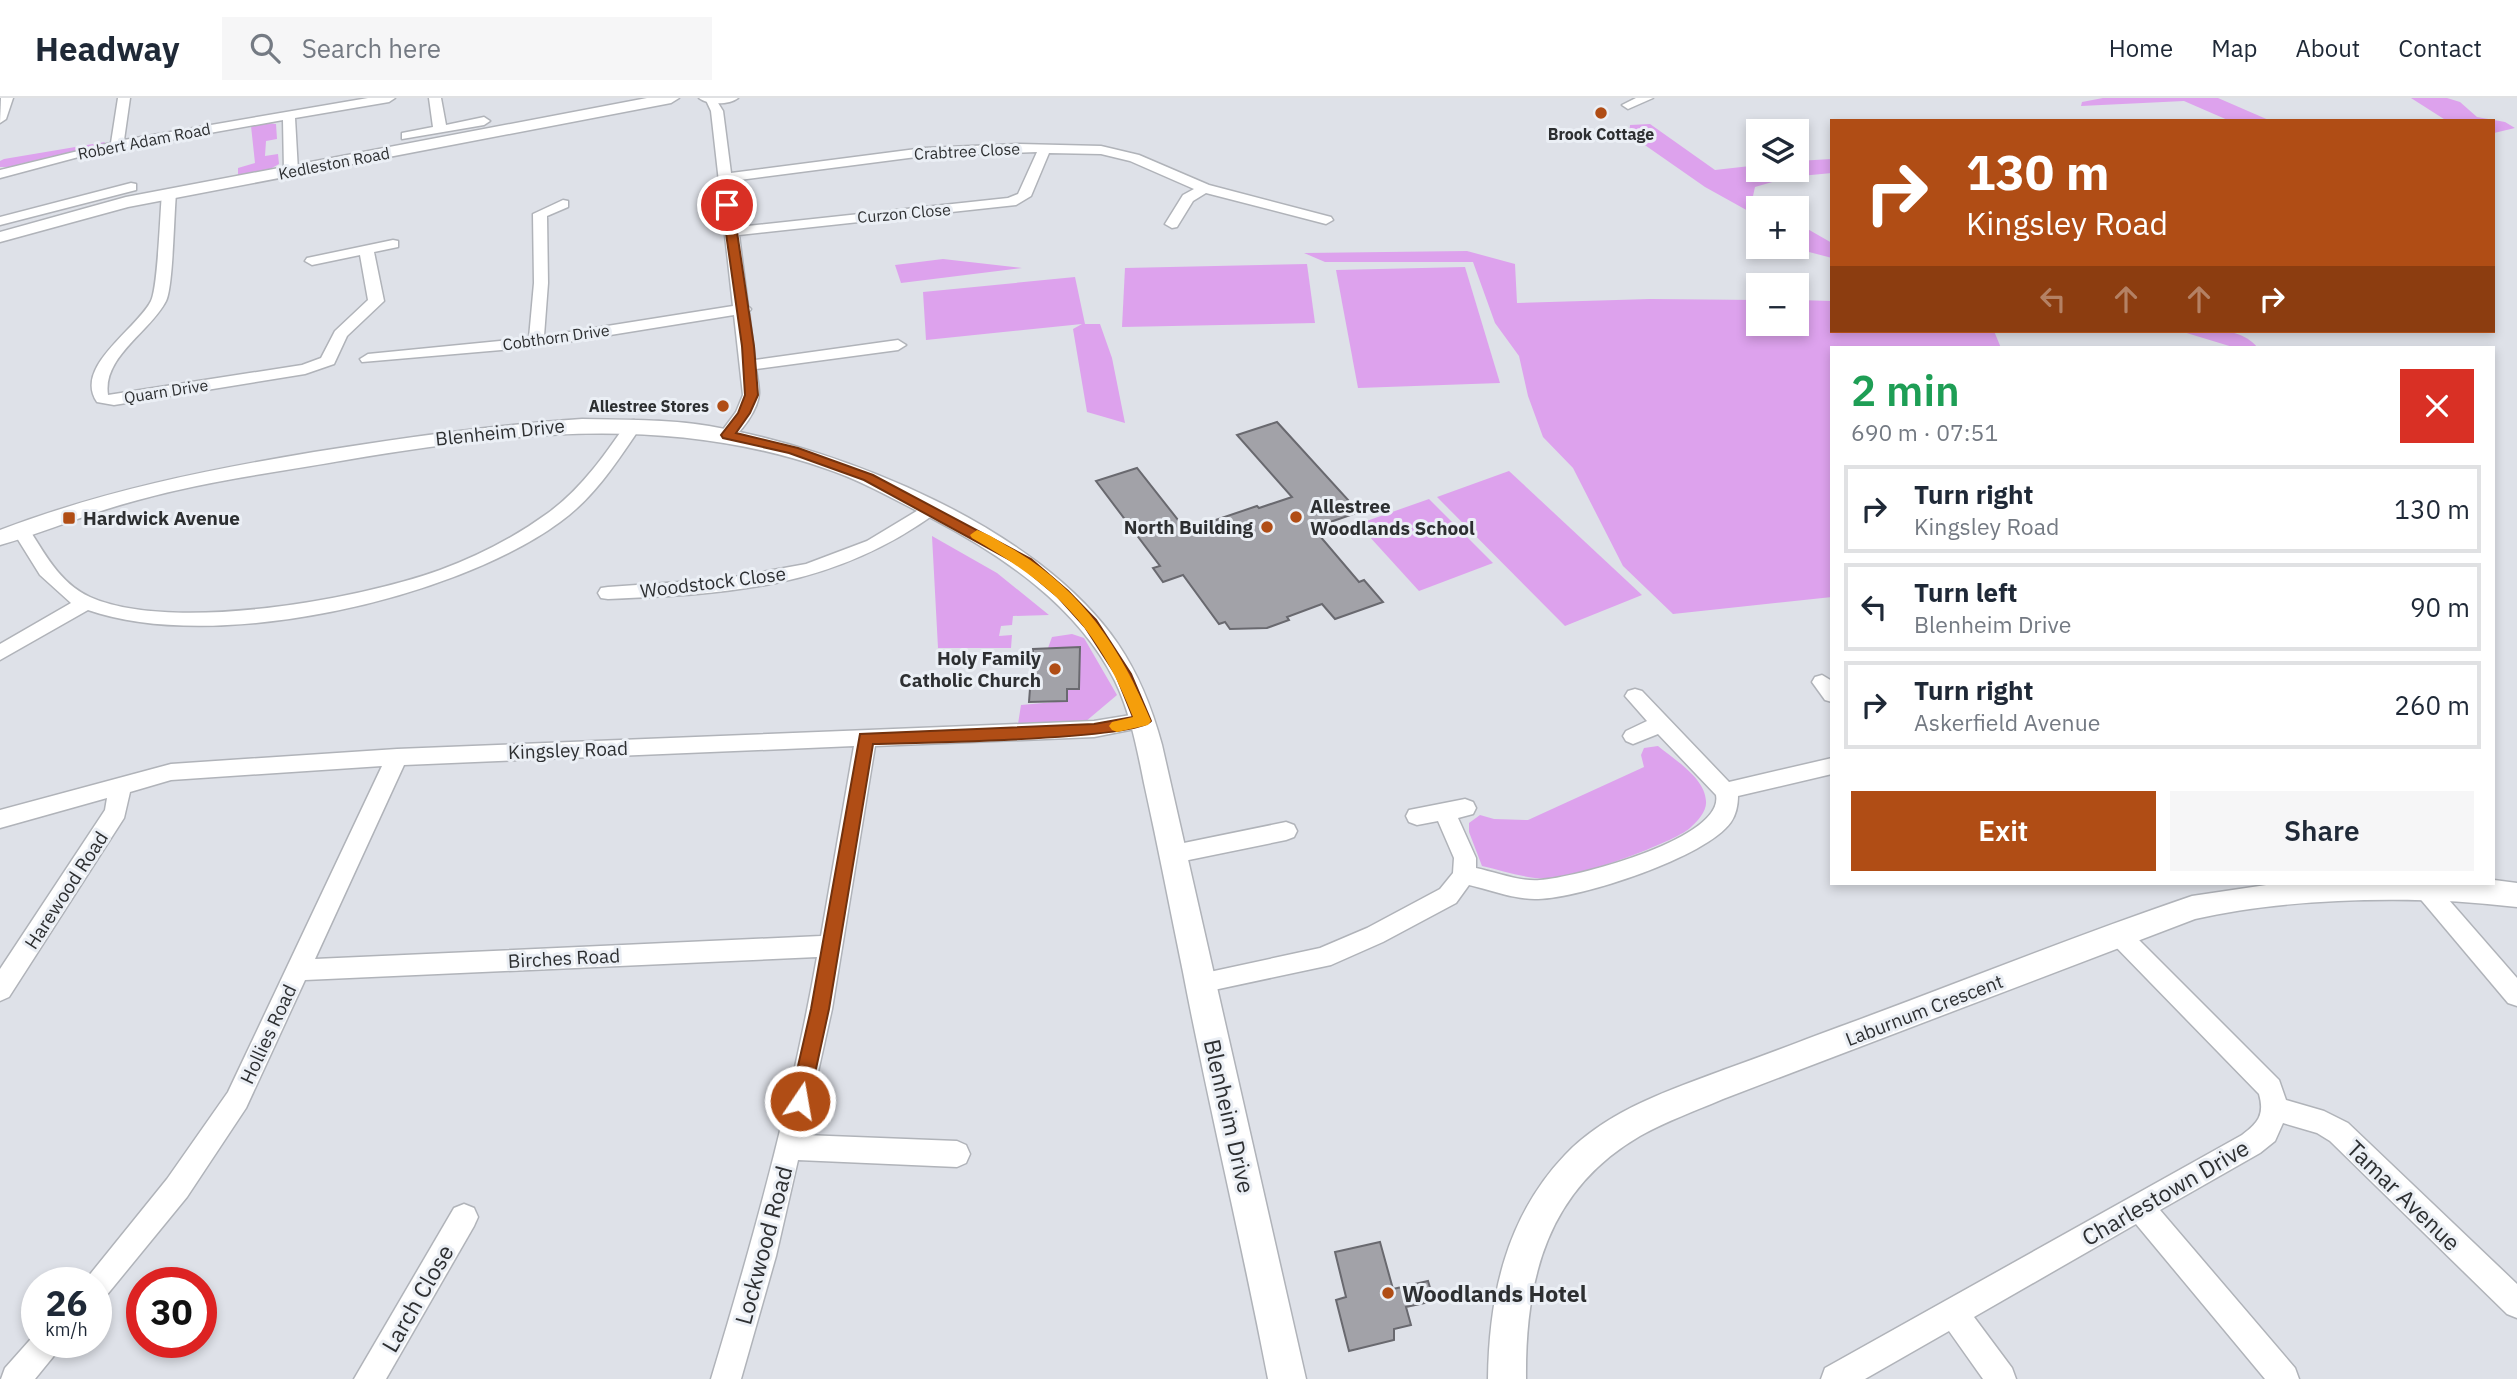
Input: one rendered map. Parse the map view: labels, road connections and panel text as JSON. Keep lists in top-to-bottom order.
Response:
{
  "streets": {
    "street": [
      "Robert Adam Road",
      "Crabtree Close",
      "Kedleston Road",
      "Curzon Close",
      "Cobthorn Drive",
      "Quarn Drive",
      "Blenheim Drive",
      "Woodstock Close",
      "Kingsley Road",
      "Harewood Road",
      "Birches Road",
      "Laburnum Crescent",
      "Hollies Road",
      "Charlestown Drive",
      "Tamar Avenue",
      "Lockwood Road",
      "Larch Close"
    ]
  },
  "crossings": [
    ["Crabtree Close", "Curzon Close"],
    ["Kedleston Road", "Quarn Drive"],
    ["Blenheim Drive", "Woodstock Close"],
    ["Blenheim Drive", "Kingsley Road"],
    ["Kingsley Road", "Harewood Road"],
    ["Kingsley Road", "Hollies Road"],
    ["Kingsley Road", "Lockwood Road"],
    ["Birches Road", "Hollies Road"],
    ["Birches Road", "Lockwood Road"],
    ["Charlestown Drive", "Tamar Avenue"]
  ],
  "places": {
    "other": [
      "Brook Cottage",
      "Allestree Stores",
      "Allestree Woodlands School",
      "North Building",
      "Holy Family Catholic Church",
      "Woodlands Hotel"
    ],
    "transit": ["Hardwick Avenue"]
  },
  "page": {
    "header": "Headway",
    "search": "Search here",
    "nav": [
      "Home",
      "Map",
      "About",
      "Contact"
    ],
    "map_buttons": ["+", "−"],
    "turn": ["130 m", "Kingsley Road"],
    "heading": ["2 min", "690 m · 07:51"],
    "list": [
      {
        "name": "Turn right",
        "note": "Kingsley Road",
        "value": "130 m"
      },
      {
        "name": "Turn left",
        "note": "Blenheim Drive",
        "value": "90 m"
      },
      {
        "name": "Turn right",
        "note": "Askerfield Avenue",
        "value": "260 m"
      }
    ],
    "buttons": ["Exit", "Share"],
    "speed": "26 km/h",
    "limit": "30"
  }
}
